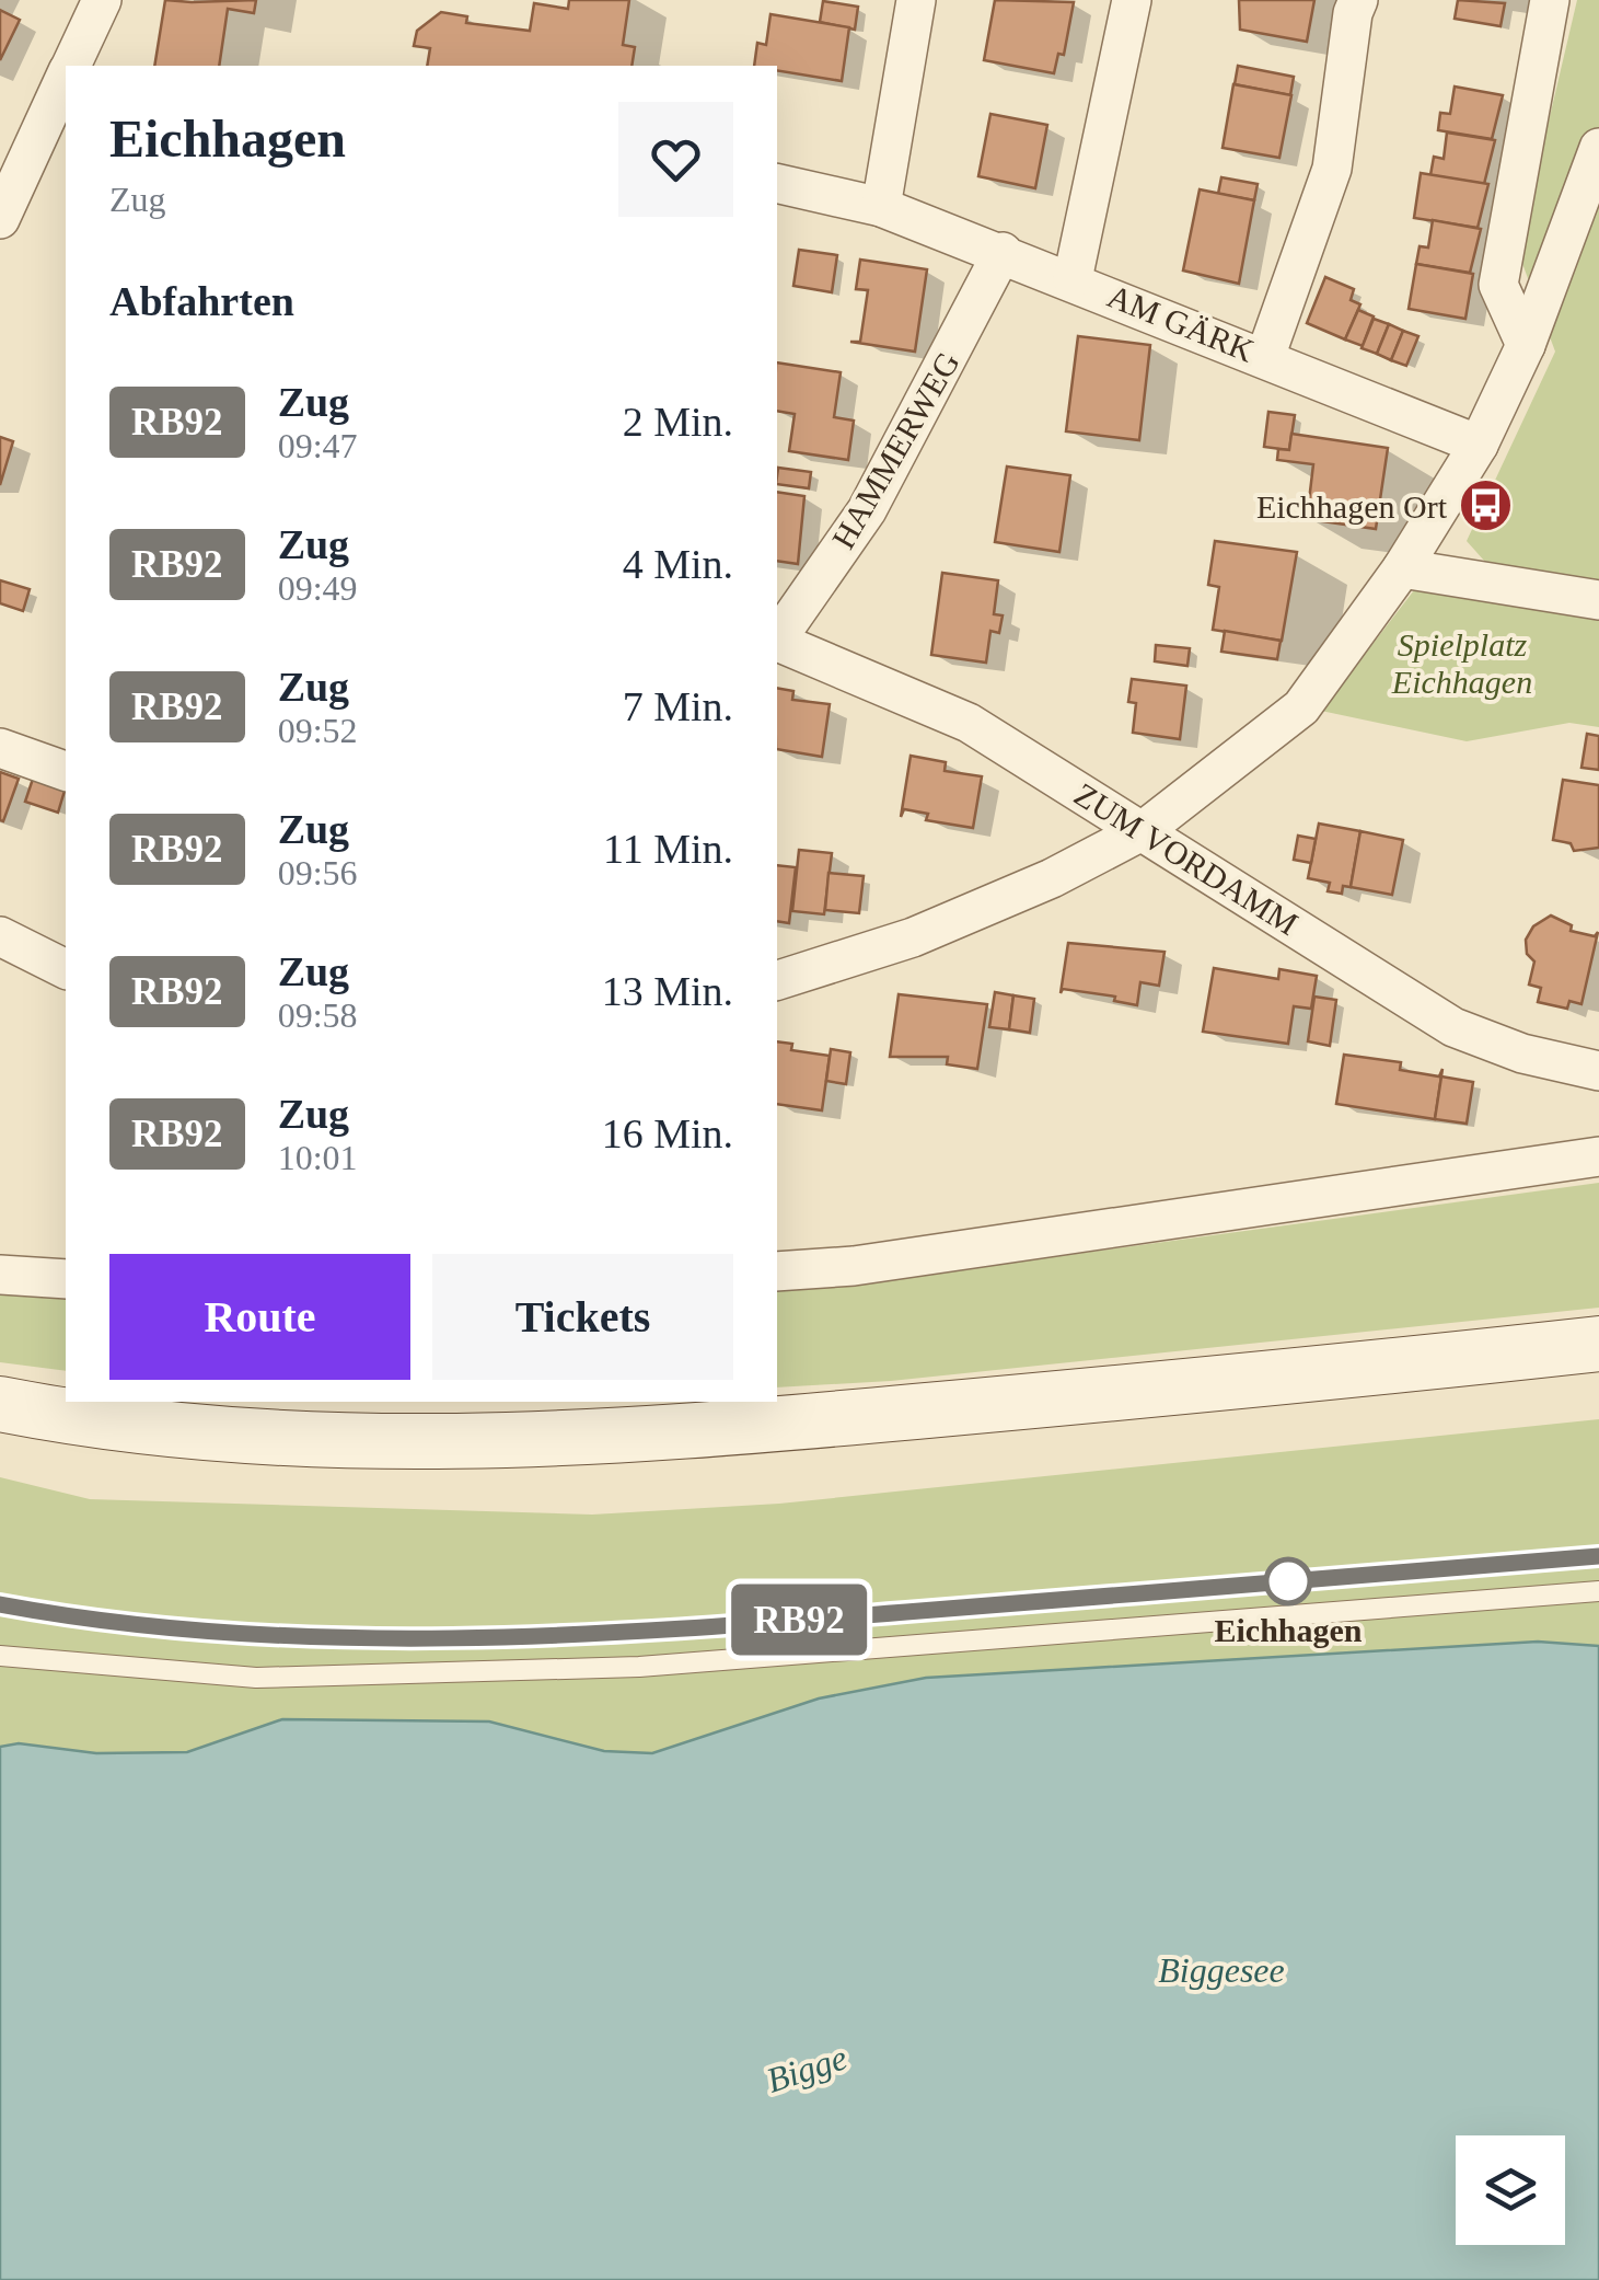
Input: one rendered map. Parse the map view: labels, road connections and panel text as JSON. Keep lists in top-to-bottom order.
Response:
{
  "streets": {
    "street": ["AM GÄRK", "HAMMERWEG", "ZUM VORDAMM"]
  },
  "crossings": [
    ["AM GÄRK", "HAMMERWEG"]
  ],
  "water": ["Biggesee", "Bigge"],
  "parks": ["Spielplatz Eichhagen"],
  "places": {
    "bus stop": ["Eichhagen Ort"],
    "other": ["Eichhagen"]
  },
  "page": {
    "on_map": "RB92",
    "heading": [
      ["Eichhagen", "Zug"],
      "Abfahrten"
    ],
    "list": [
      {
        "mark": "RB92",
        "name": "Zug",
        "note": "09:47",
        "value": "2 Min."
      },
      {
        "mark": "RB92",
        "name": "Zug",
        "note": "09:49",
        "value": "4 Min."
      },
      {
        "mark": "RB92",
        "name": "Zug",
        "note": "09:52",
        "value": "7 Min."
      },
      {
        "mark": "RB92",
        "name": "Zug",
        "note": "09:56",
        "value": "11 Min."
      },
      {
        "mark": "RB92",
        "name": "Zug",
        "note": "09:58",
        "value": "13 Min."
      },
      {
        "mark": "RB92",
        "name": "Zug",
        "note": "10:01",
        "value": "16 Min."
      }
    ],
    "buttons": ["Route", "Tickets"]
  }
}
